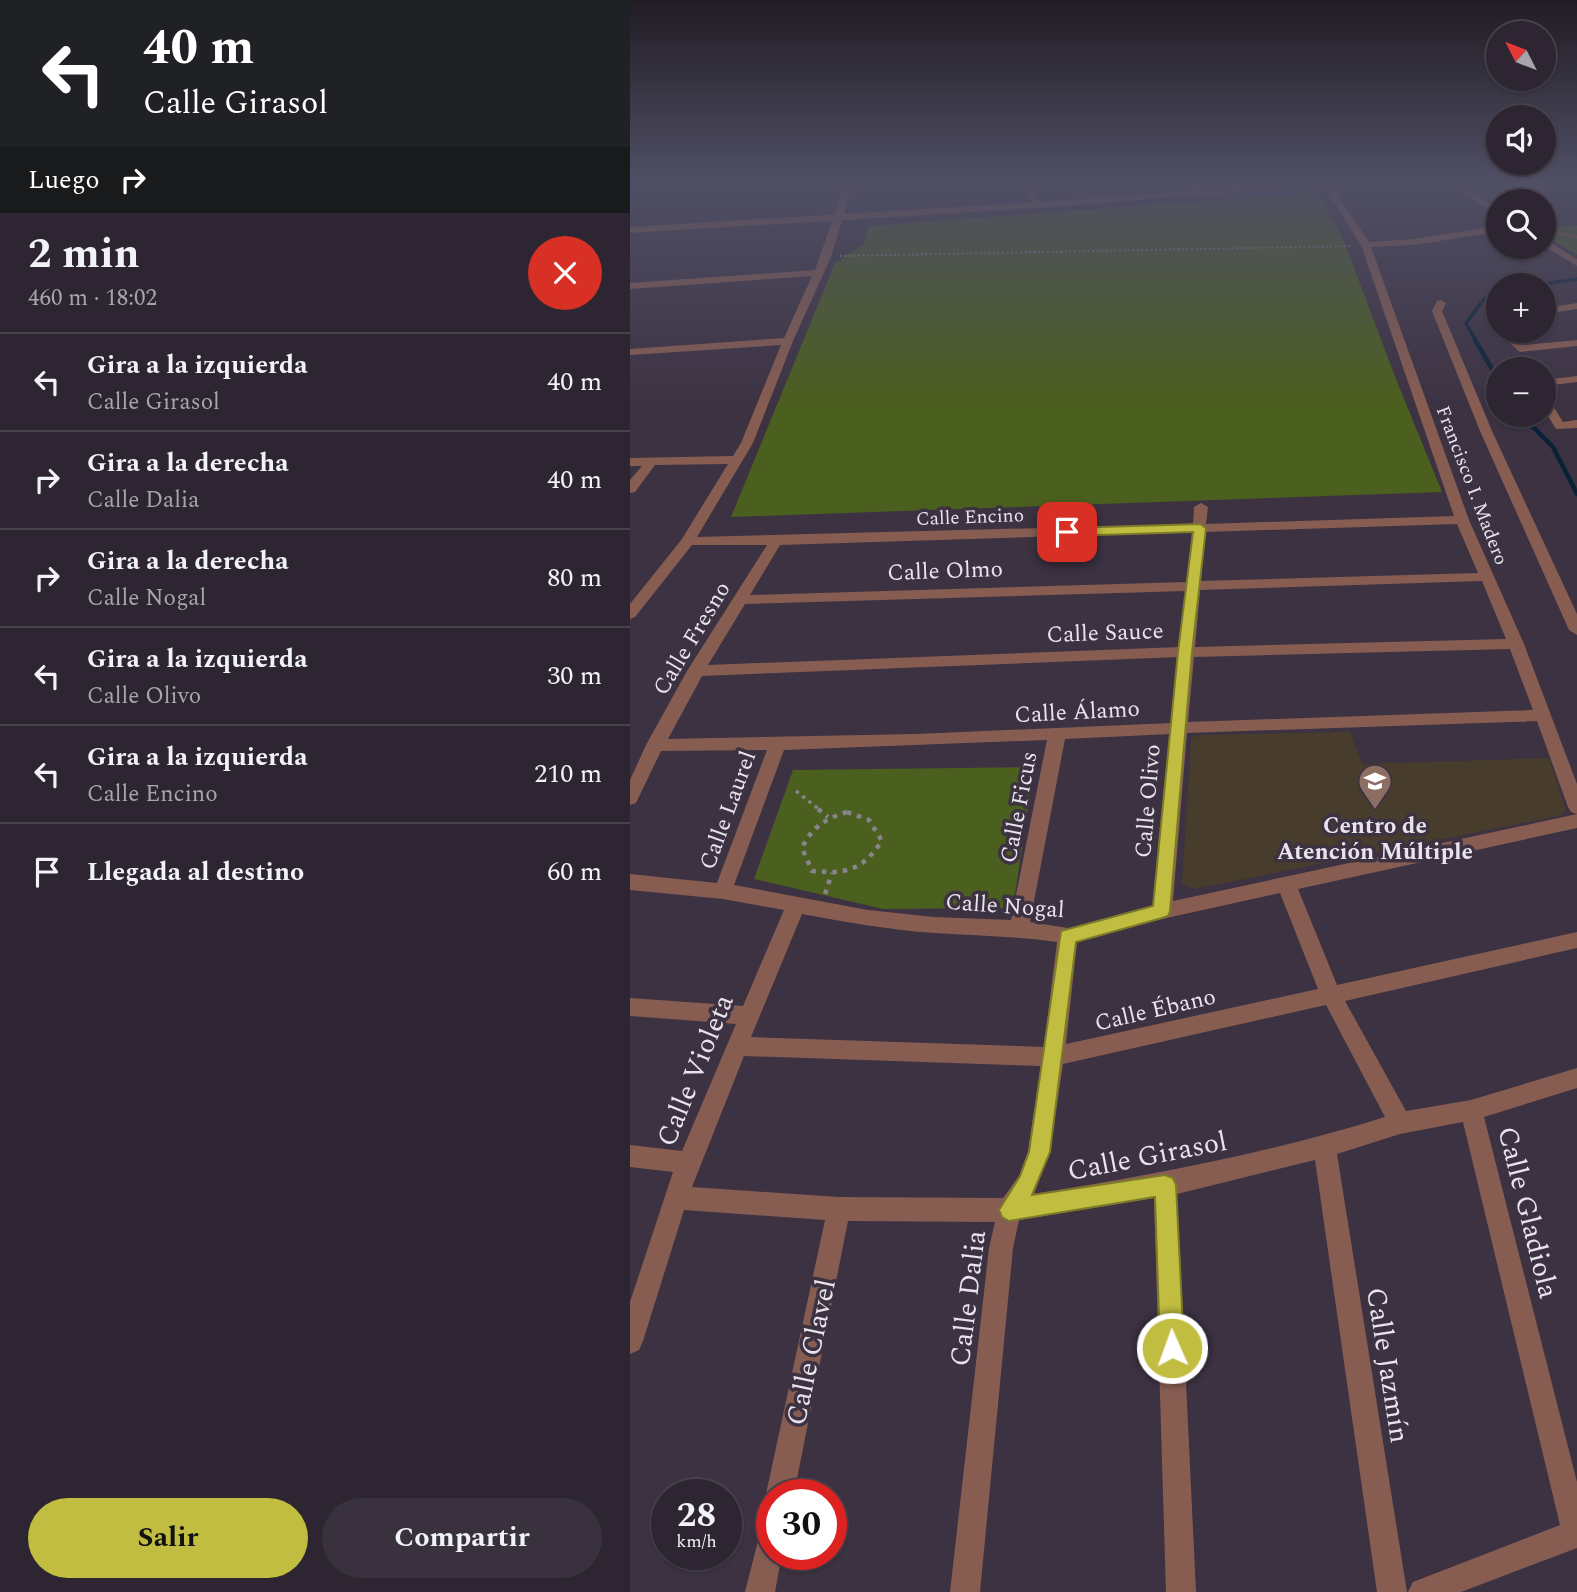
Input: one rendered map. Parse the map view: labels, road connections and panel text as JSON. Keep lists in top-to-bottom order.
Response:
{
  "streets": {
    "street": [
      "Francisco I. Madero",
      "Calle Encino",
      "Calle Olmo",
      "Calle Sauce",
      "Calle Fresno",
      "Calle Álamo",
      "Calle Olivo",
      "Calle Ficus",
      "Calle Laurel",
      "Calle Nogal",
      "Calle Ébano",
      "Calle Violeta",
      "Calle Girasol",
      "Calle Gladiola",
      "Calle Dalia",
      "Calle Clavel",
      "Calle Jazmín"
    ]
  },
  "crossings": [
    ["Francisco I. Madero", "Calle Encino"],
    ["Francisco I. Madero", "Calle Olmo"],
    ["Francisco I. Madero", "Calle Sauce"],
    ["Francisco I. Madero", "Calle Álamo"],
    ["Calle Encino", "Calle Fresno"],
    ["Calle Encino", "Calle Olivo"],
    ["Calle Olmo", "Calle Fresno"],
    ["Calle Olmo", "Calle Olivo"],
    ["Calle Sauce", "Calle Fresno"],
    ["Calle Sauce", "Calle Olivo"],
    ["Calle Fresno", "Calle Álamo"],
    ["Calle Álamo", "Calle Olivo"],
    ["Calle Álamo", "Calle Ficus"],
    ["Calle Álamo", "Calle Laurel"],
    ["Calle Olivo", "Calle Nogal"],
    ["Calle Ficus", "Calle Nogal"],
    ["Calle Laurel", "Calle Nogal"],
    ["Calle Nogal", "Calle Violeta"],
    ["Calle Nogal", "Calle Dalia"],
    ["Calle Ébano", "Calle Violeta"],
    ["Calle Ébano", "Calle Dalia"],
    ["Calle Violeta", "Calle Girasol"],
    ["Calle Girasol", "Calle Gladiola"],
    ["Calle Girasol", "Calle Dalia"],
    ["Calle Girasol", "Calle Clavel"],
    ["Calle Girasol", "Calle Jazmín"]
  ],
  "places": {
    "school or university": ["Centro de Atención Múltiple"]
  },
  "north": "top left",
  "page": {
    "turn": ["40 m", "Calle Girasol"],
    "map_buttons": ["+", "−"],
    "then": "Luego",
    "heading": ["2 min", "460 m · 18:02"],
    "list": [
      {
        "name": "Gira a la izquierda",
        "note": "Calle Girasol",
        "value": "40 m"
      },
      {
        "name": "Gira a la derecha",
        "note": "Calle Dalia",
        "value": "40 m"
      },
      {
        "name": "Gira a la derecha",
        "note": "Calle Nogal",
        "value": "80 m"
      },
      {
        "name": "Gira a la izquierda",
        "note": "Calle Olivo",
        "value": "30 m"
      },
      {
        "name": "Gira a la izquierda",
        "note": "Calle Encino",
        "value": "210 m"
      },
      {
        "name": "Llegada al destino",
        "value": "60 m"
      }
    ],
    "speed": "28 km/h",
    "limit": "30",
    "buttons": ["Salir", "Compartir"]
  }
}
